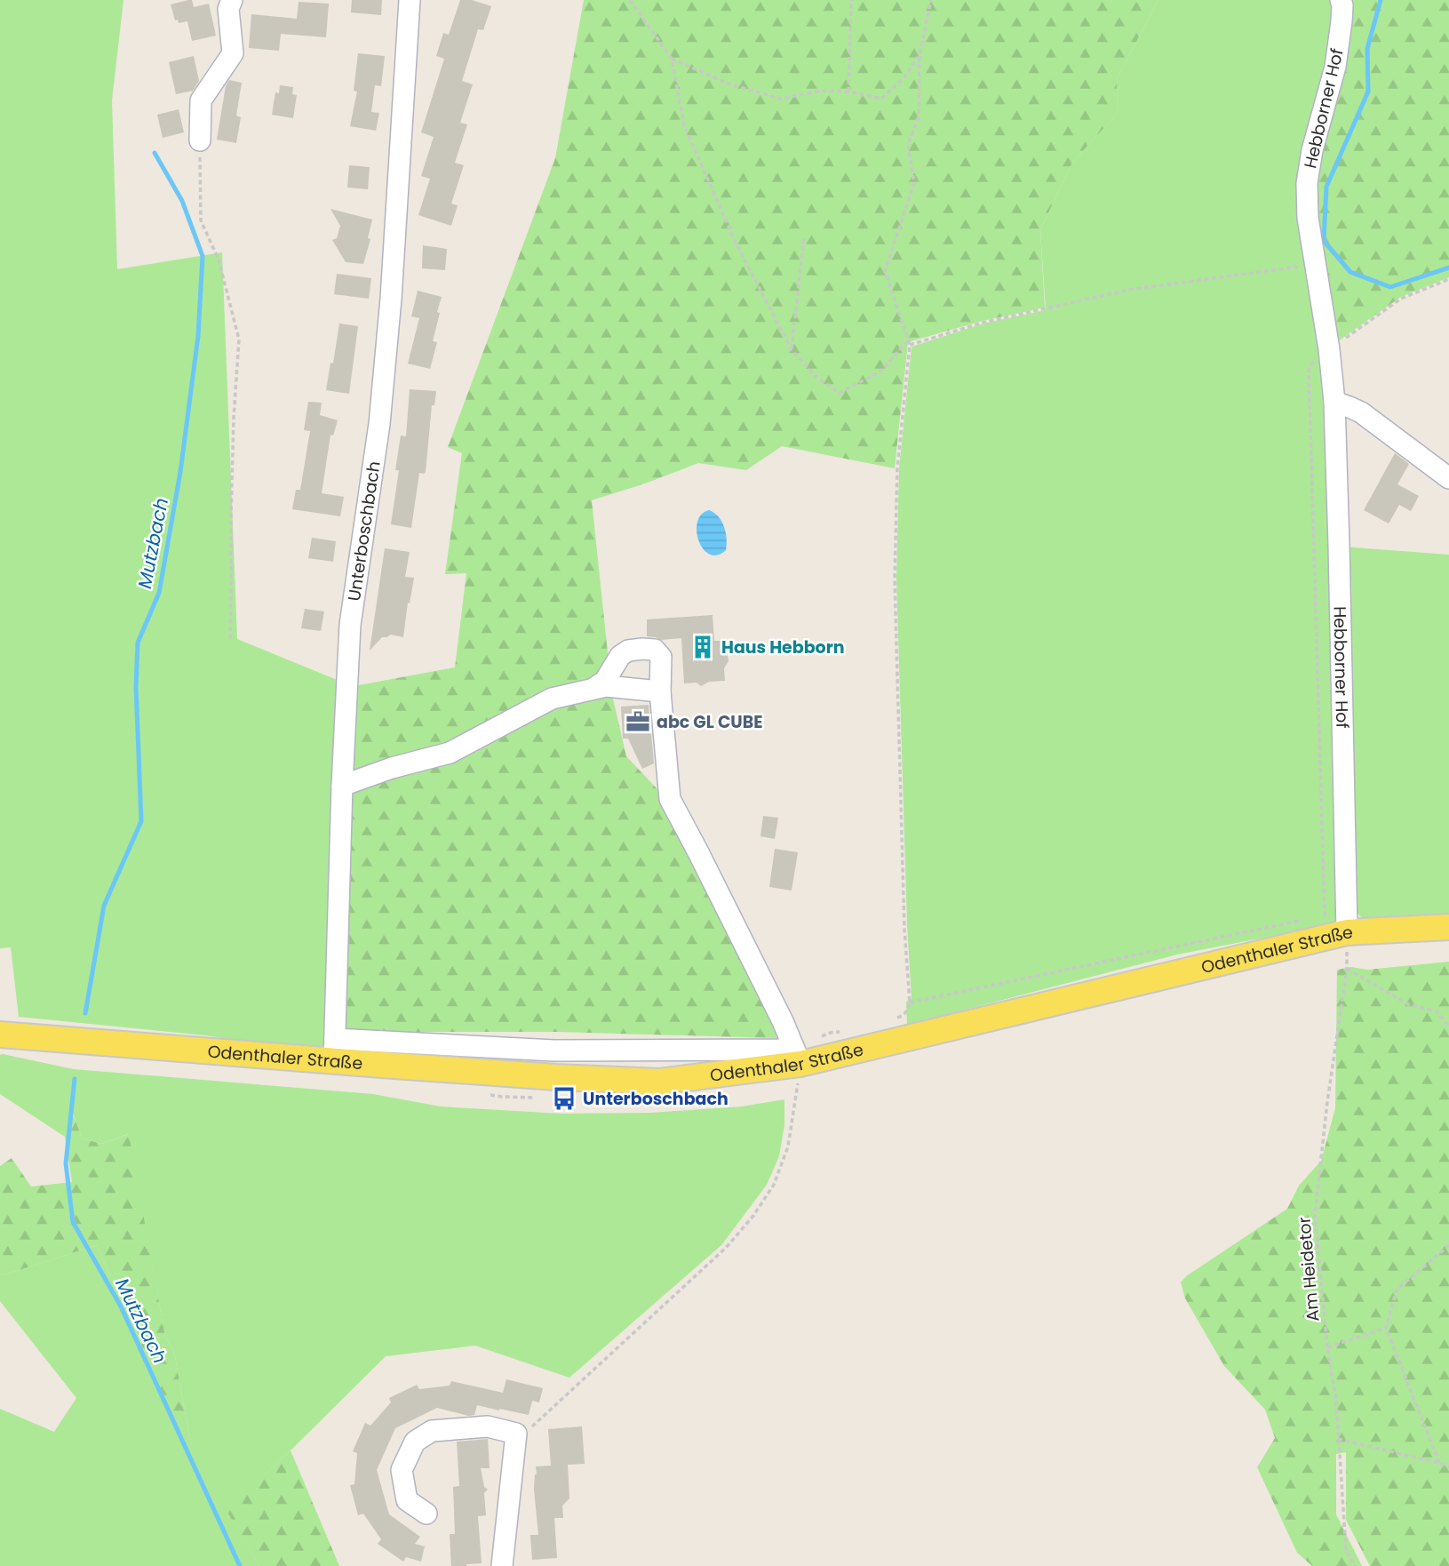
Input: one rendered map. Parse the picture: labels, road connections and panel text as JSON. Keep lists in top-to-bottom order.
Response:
{
  "streets": {
    "main road": ["Odenthaler Straße"],
    "street": ["Hebborner Hof", "Unterboschbach"],
    "path": ["Am Heidetor"]
  },
  "crossings": [
    ["Hebborner Hof", "Odenthaler Straße"],
    ["Hebborner Hof", "Am Heidetor"],
    ["Unterboschbach", "Odenthaler Straße"],
    ["Odenthaler Straße", "Am Heidetor"]
  ],
  "water": ["Mutzbach"],
  "places": {
    "building": ["Haus Hebborn"],
    "office": ["abc GL CUBE"],
    "bus stop": ["Unterboschbach"]
  }
}
